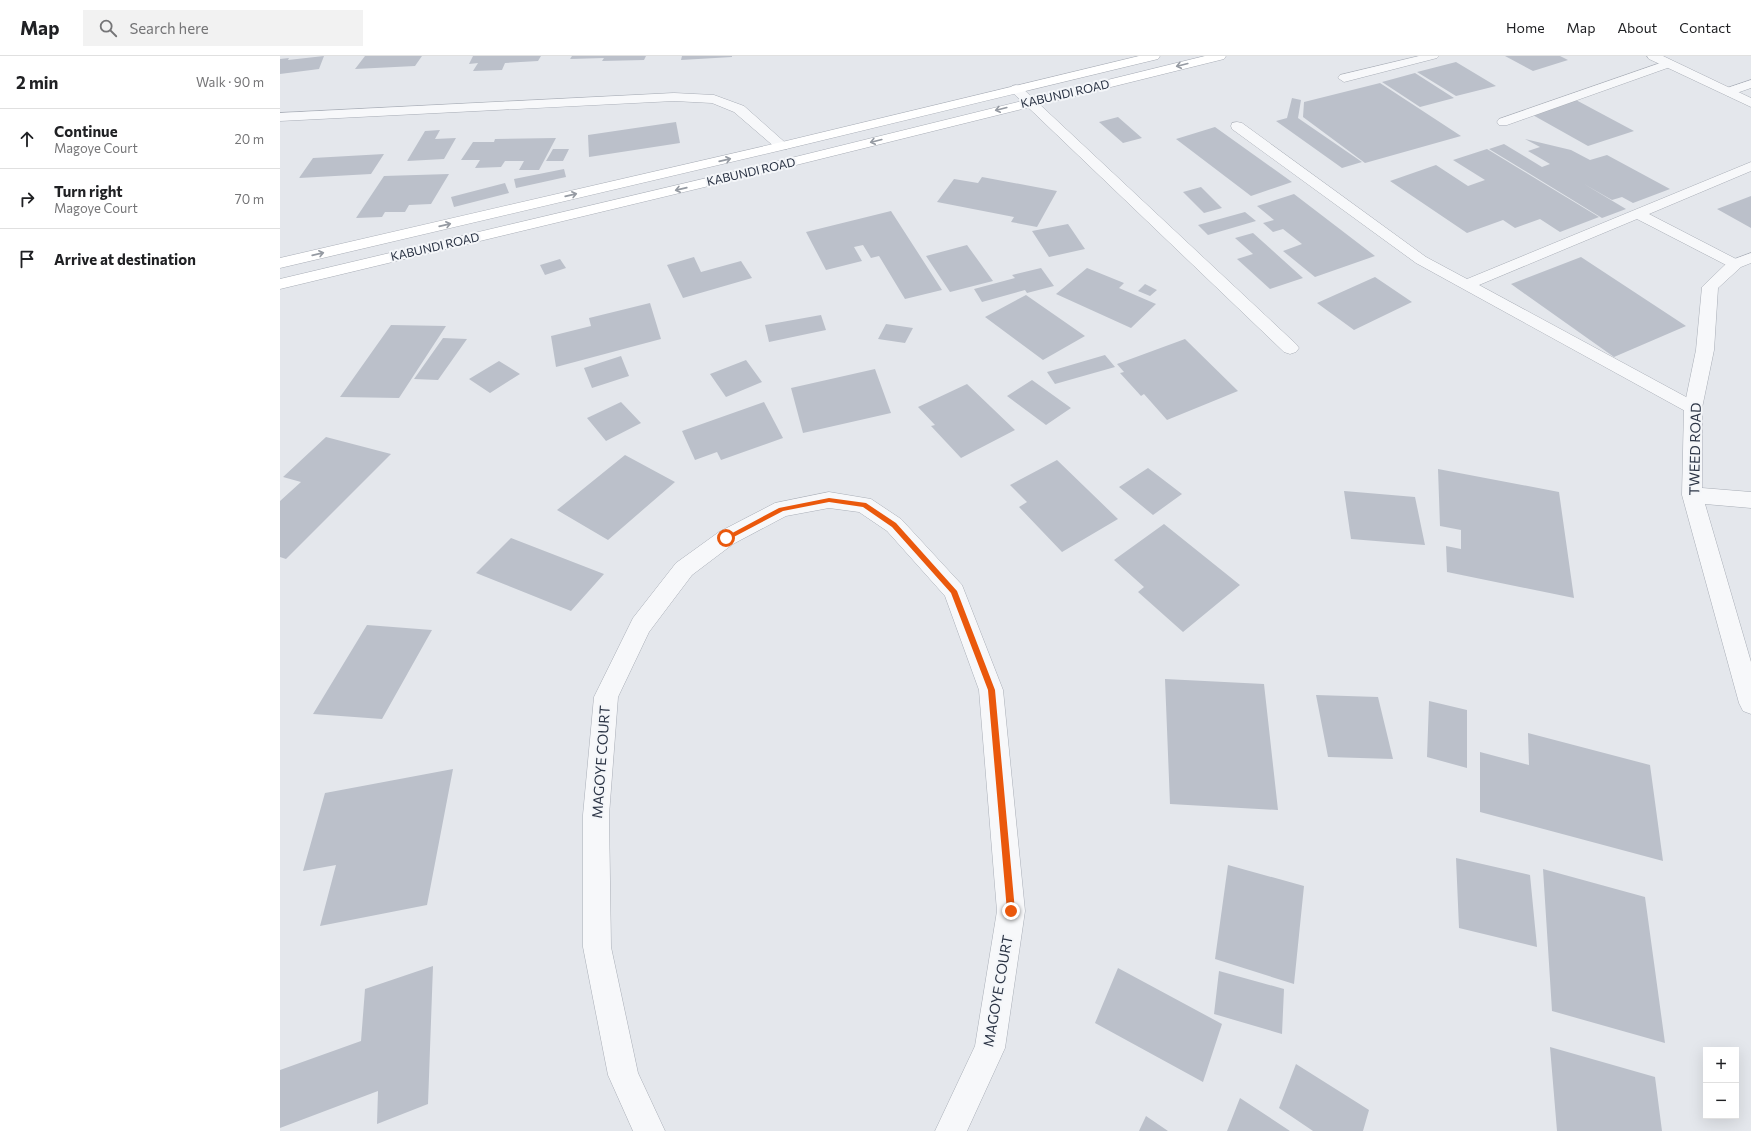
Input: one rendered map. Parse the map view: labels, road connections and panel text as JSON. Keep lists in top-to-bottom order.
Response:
{
  "streets": {
    "street": ["KABUNDI ROAD", "TWEED ROAD", "MAGOYE COURT"]
  },
  "page": {
    "header": "Map",
    "search": "Search here",
    "nav": [
      "Home",
      "Map",
      "About",
      "Contact"
    ],
    "heading": ["2 min", "Walk · 90 m"],
    "list": [
      ["Continue", "Magoye Court", "20 m"],
      ["Turn right", "Magoye Court", "70 m"],
      "Arrive at destination"
    ],
    "map_buttons": ["+", "−"]
  }
}
